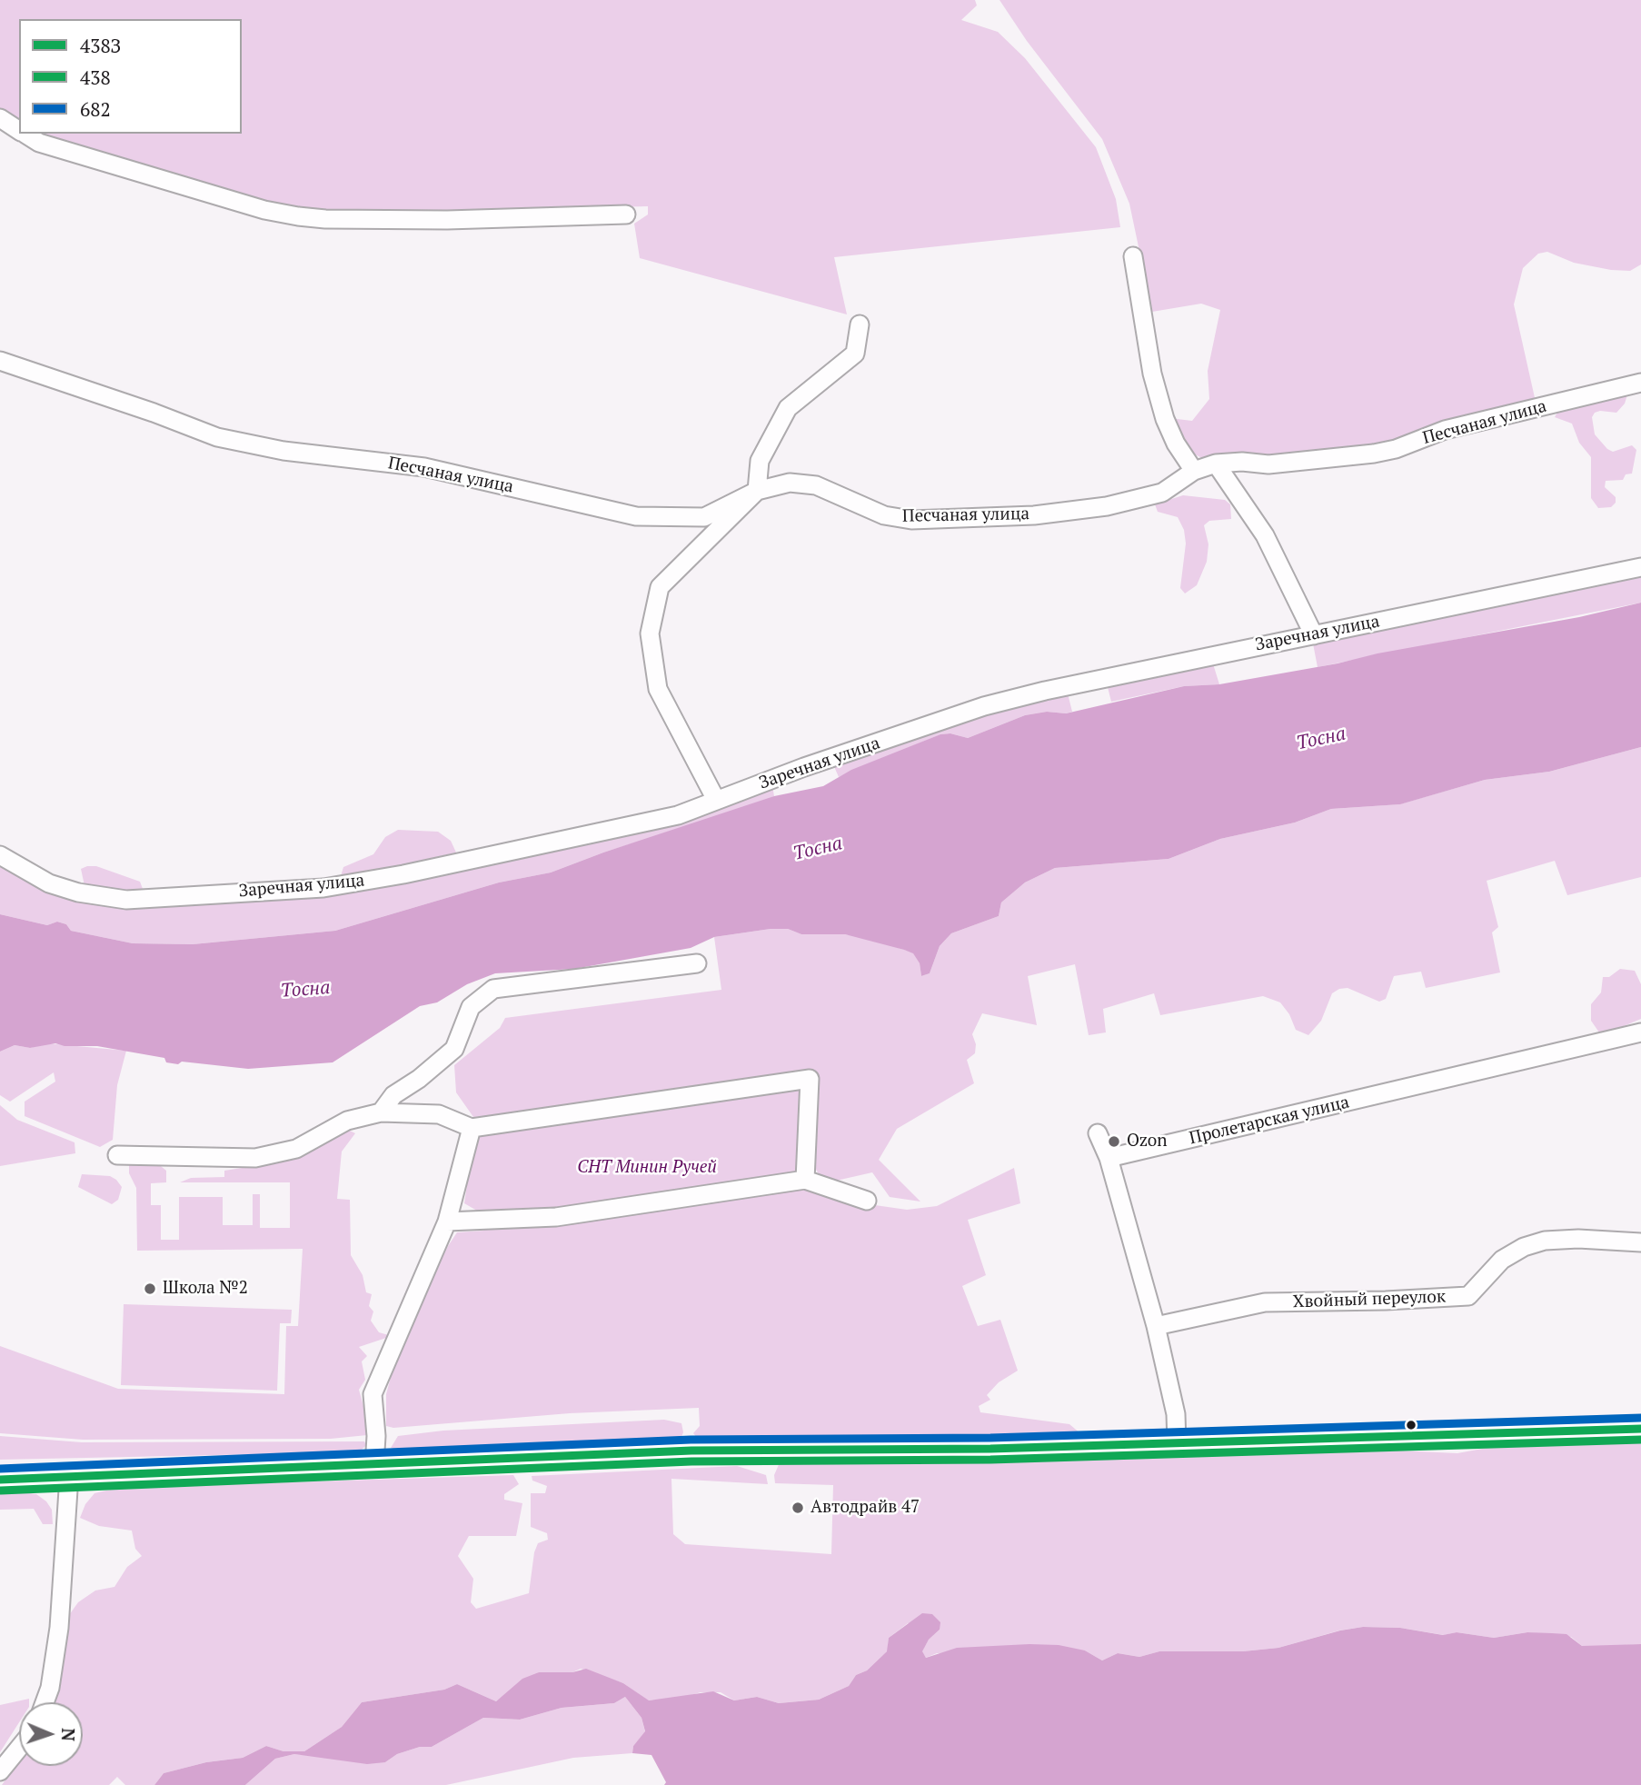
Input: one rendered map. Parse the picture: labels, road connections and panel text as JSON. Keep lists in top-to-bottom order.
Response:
{
  "streets": {
    "street": [
      "Песчаная улица",
      "Заречная улица",
      "Пролетарская улица",
      "Хвойный переулок"
    ]
  },
  "water": ["Тосна"],
  "parks": ["СНТ Минин Ручей"],
  "places": ["Ozon", "Школа №2", "Автодрайв 47"],
  "lines": ["transit line 682", "transit line 438З", "transit line 438"],
  "legend": ["438З", "438", "682"],
  "north": "right"
}
